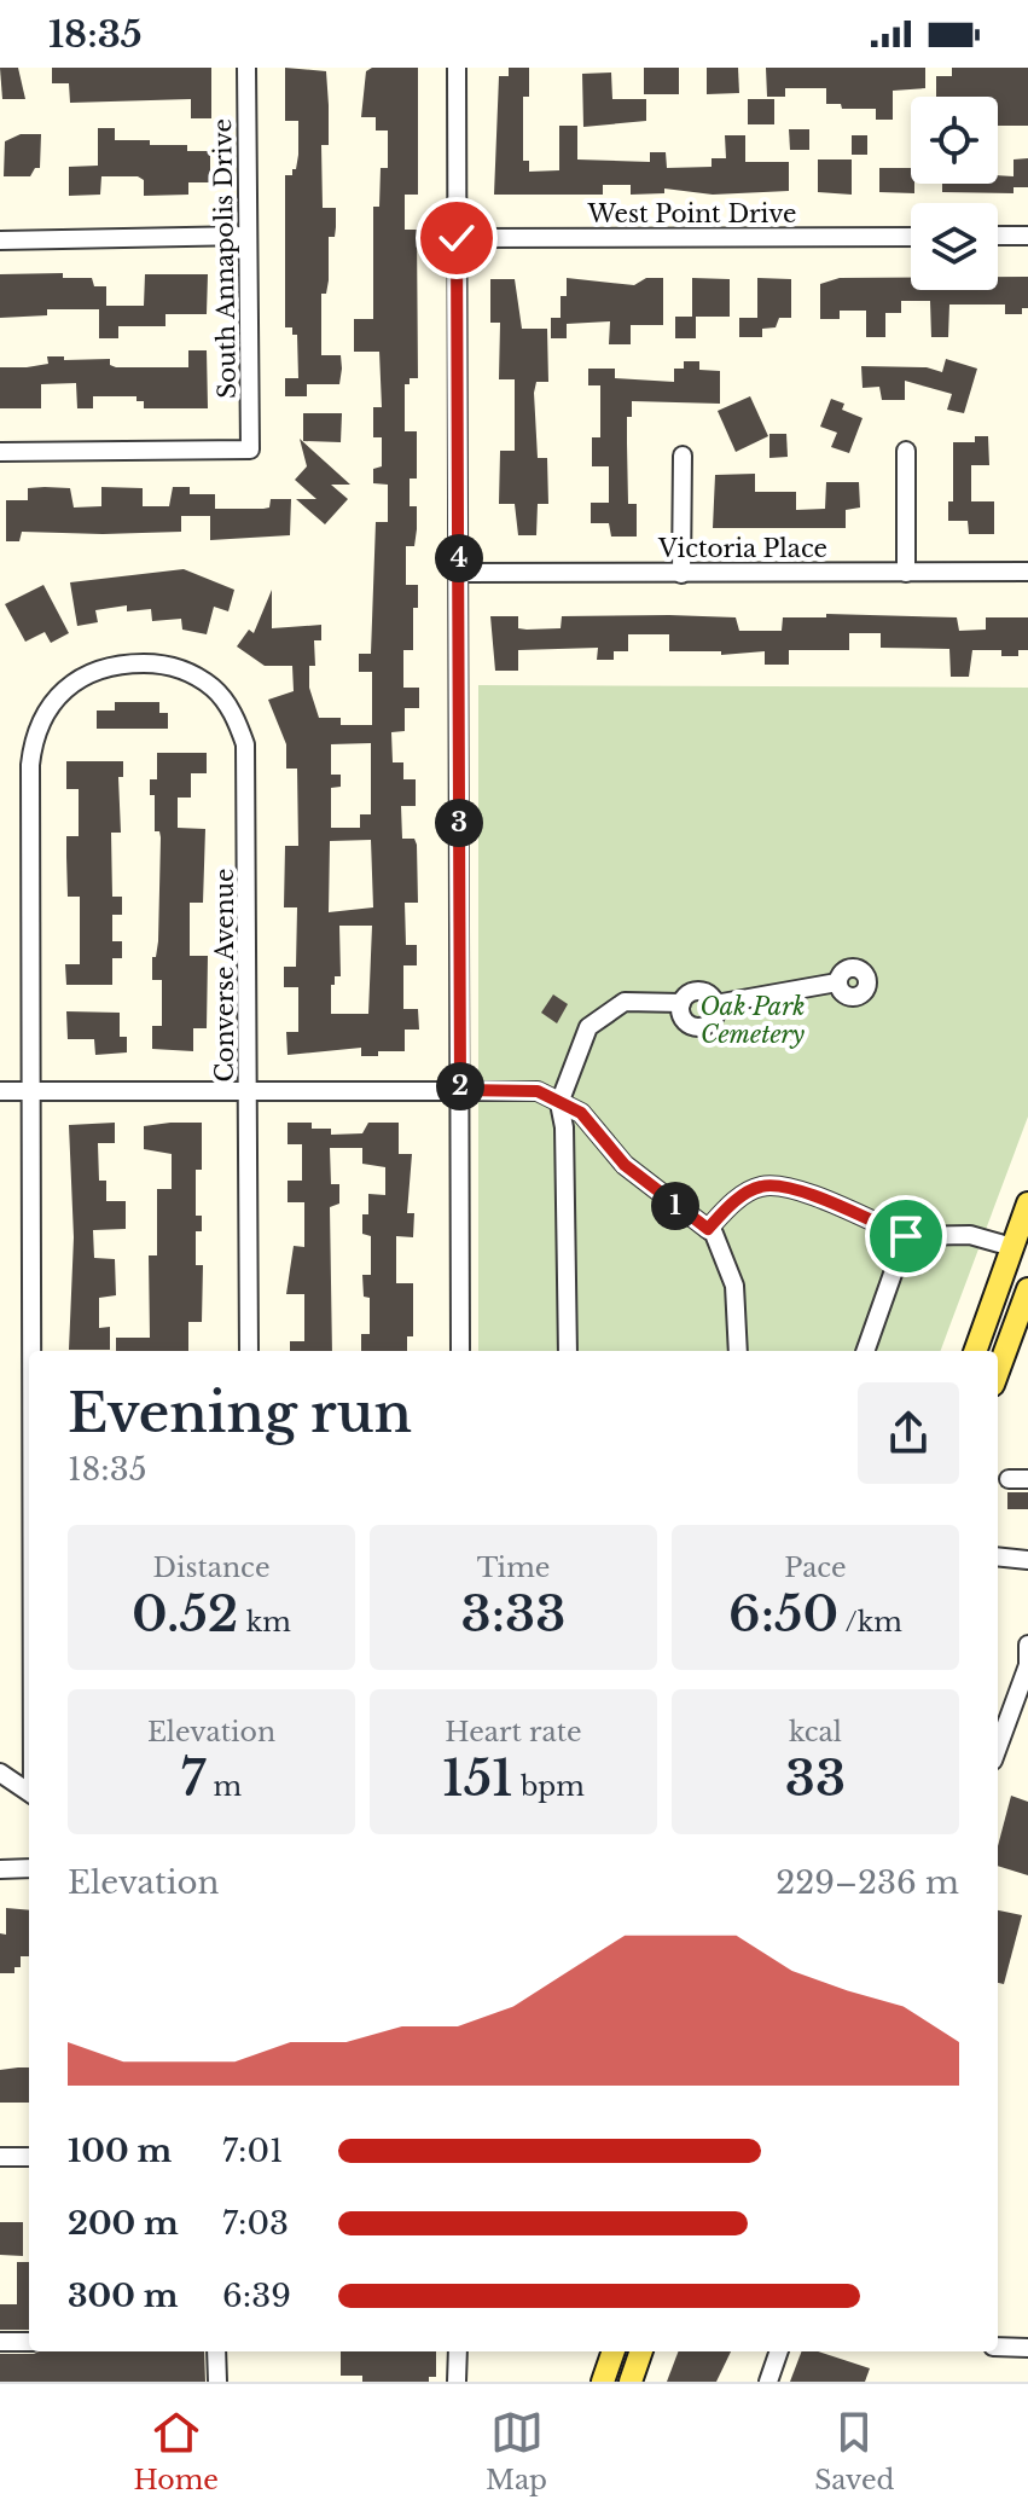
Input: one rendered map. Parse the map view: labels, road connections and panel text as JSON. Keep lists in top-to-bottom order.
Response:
{
  "streets": {
    "street": [
      "West Point Drive",
      "South Annapolis Drive",
      "Victoria Place",
      "Converse Avenue"
    ]
  },
  "parks": ["Oak Park Cemetery"],
  "page": {
    "status": "18:35",
    "pins": [
      "4",
      "3",
      "2",
      "1"
    ],
    "heading": ["Evening run", "18:35"],
    "stats": [
      ["Distance", "0.52 km"],
      ["Time", "3:33"],
      ["Pace", "6:50 /km"],
      ["Elevation", "7 m"],
      ["Heart rate", "151 bpm"],
      ["kcal", "33"]
    ],
    "chart": ["Elevation", "229–236 m"],
    "list": [
      {
        "name": "100 m",
        "note": "7:01"
      },
      {
        "name": "200 m",
        "note": "7:03"
      },
      {
        "name": "300 m",
        "note": "6:39"
      }
    ],
    "tabs": ["Home", "Map", "Saved"]
  }
}
